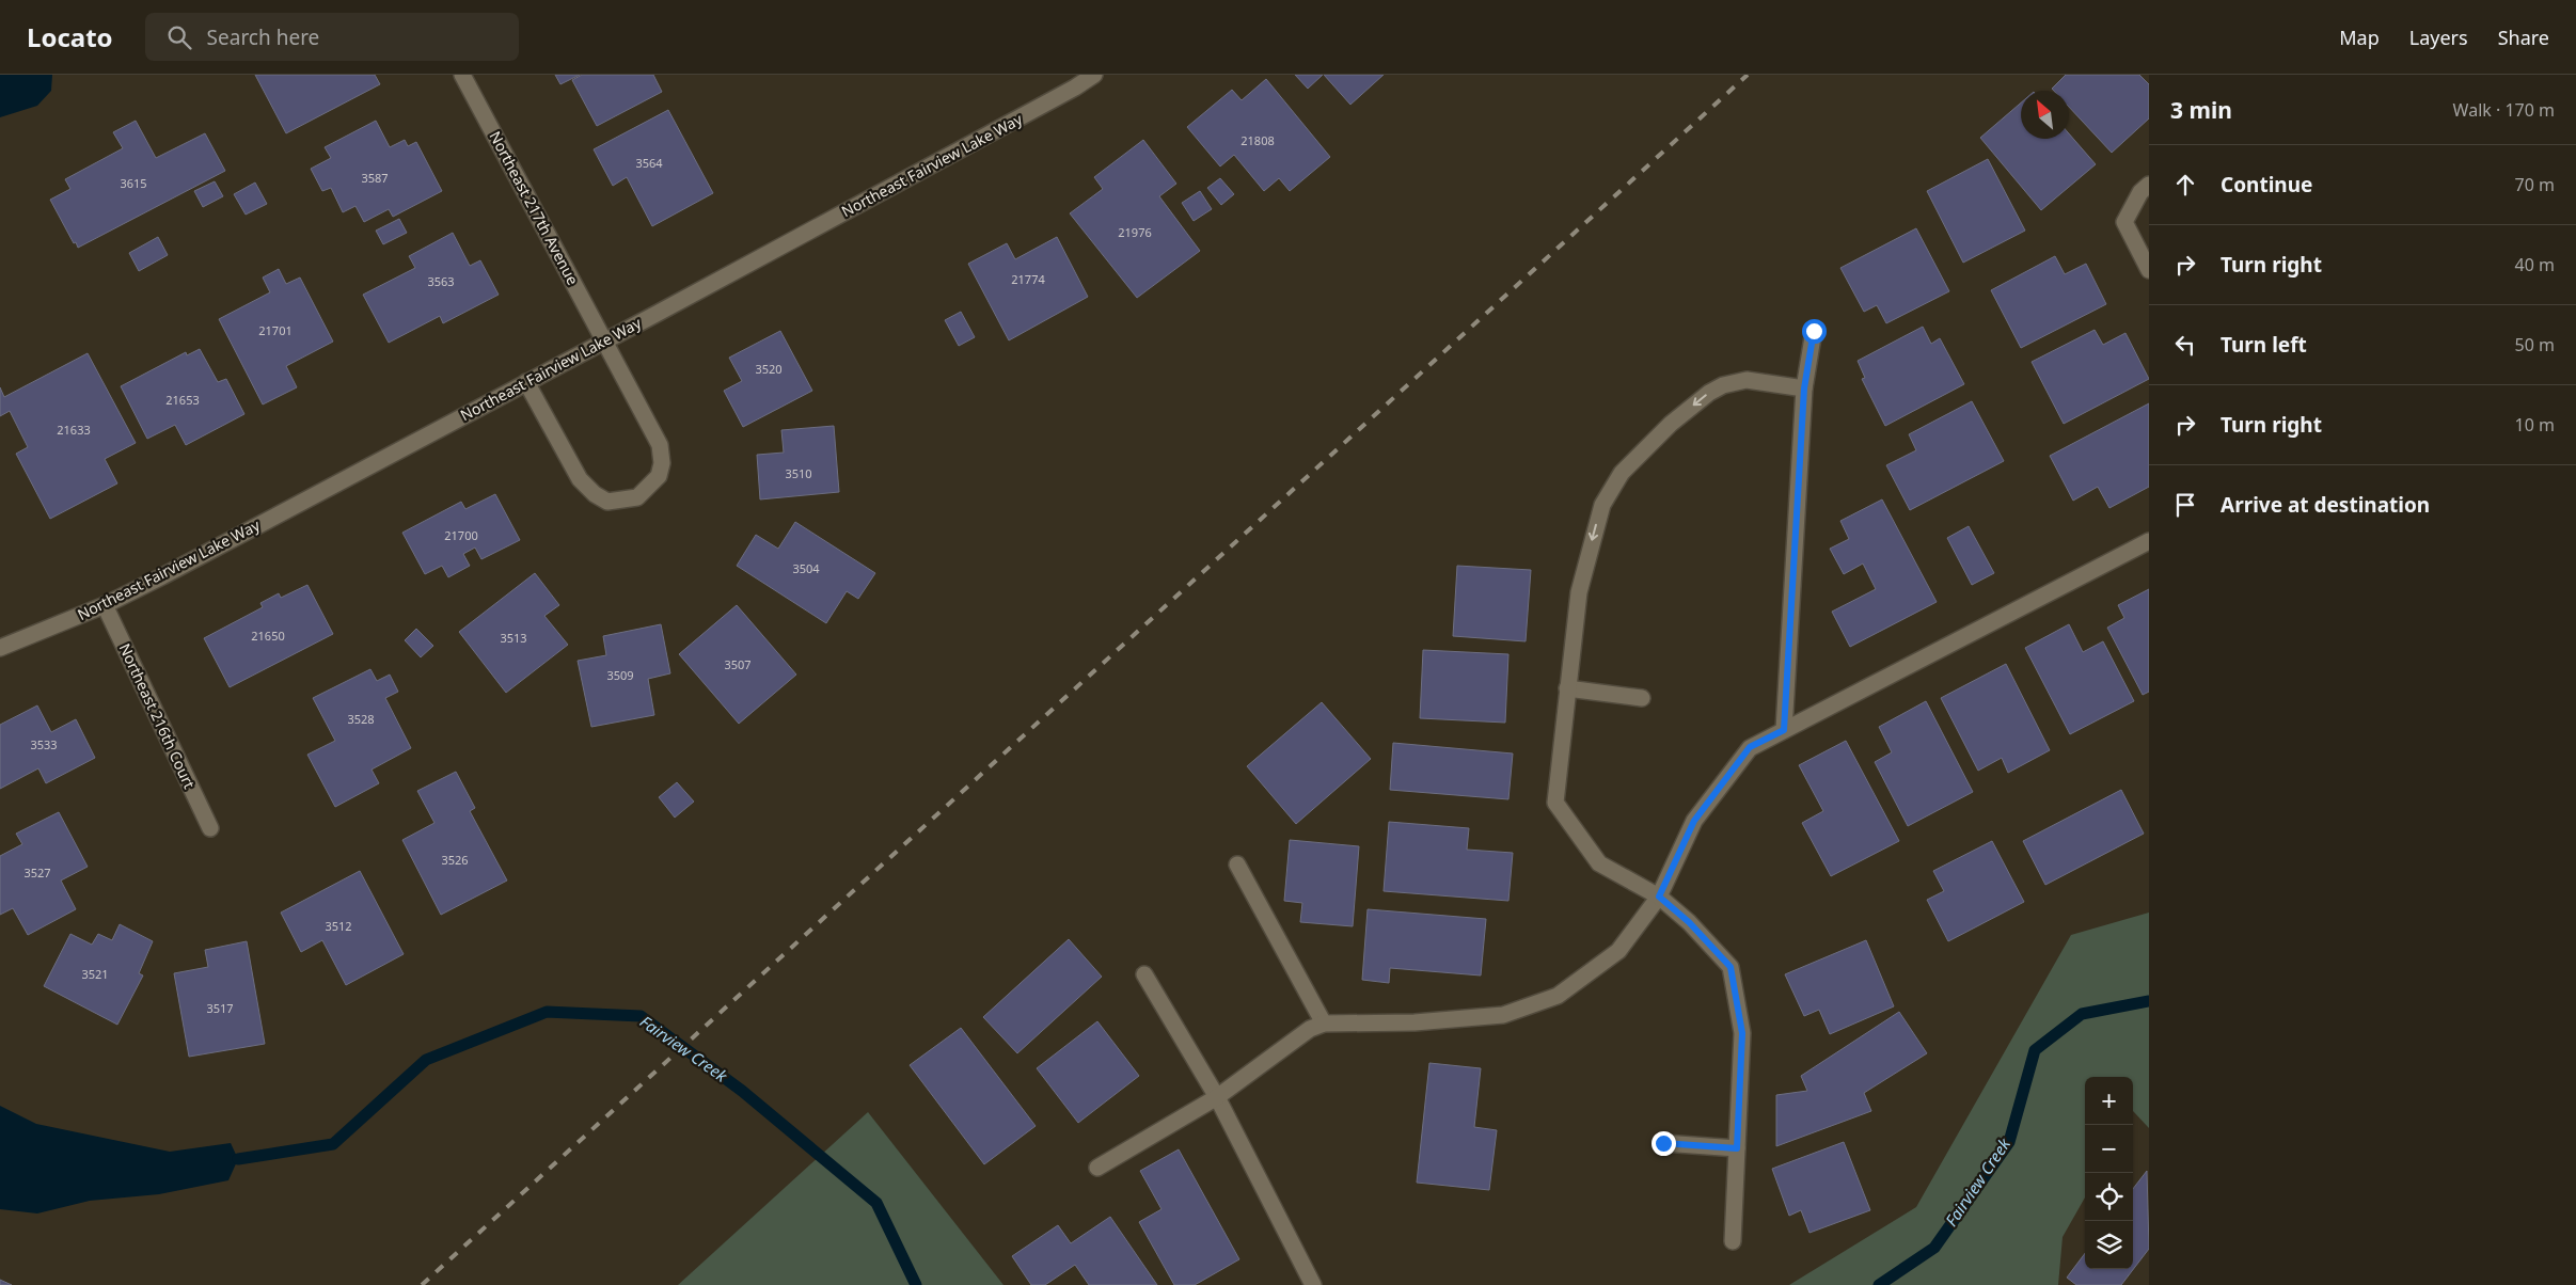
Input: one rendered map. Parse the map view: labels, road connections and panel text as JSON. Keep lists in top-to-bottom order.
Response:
{
  "streets": {
    "street": ["Northeast Fairview Lake Way", "Northeast 217th Avenue", "Northeast 216th Court"]
  },
  "crossings": [
    ["Northeast Fairview Lake Way", "Northeast 217th Avenue"],
    ["Northeast Fairview Lake Way", "Northeast 216th Court"]
  ],
  "water": ["Fairview Creek"],
  "house_numbers": [
    "21808",
    "3564",
    "3587",
    "3615",
    "21976",
    "21774",
    "3563",
    "21701",
    "3520",
    "21653",
    "21633",
    "3510",
    "21700",
    "3504",
    "21650",
    "3513",
    "3507",
    "3509",
    "3528",
    "3533",
    "3526",
    "3527",
    "3512",
    "3521",
    "3517"
  ],
  "north": "top left",
  "page": {
    "header": "Locato",
    "search": "Search here",
    "nav": ["Map", "Layers", "Share"],
    "heading": ["3 min", "Walk · 170 m"],
    "list": [
      ["Continue", "70 m"],
      ["Turn right", "40 m"],
      ["Turn left", "50 m"],
      ["Turn right", "10 m"],
      "Arrive at destination"
    ],
    "map_buttons": ["+", "−"]
  }
}
